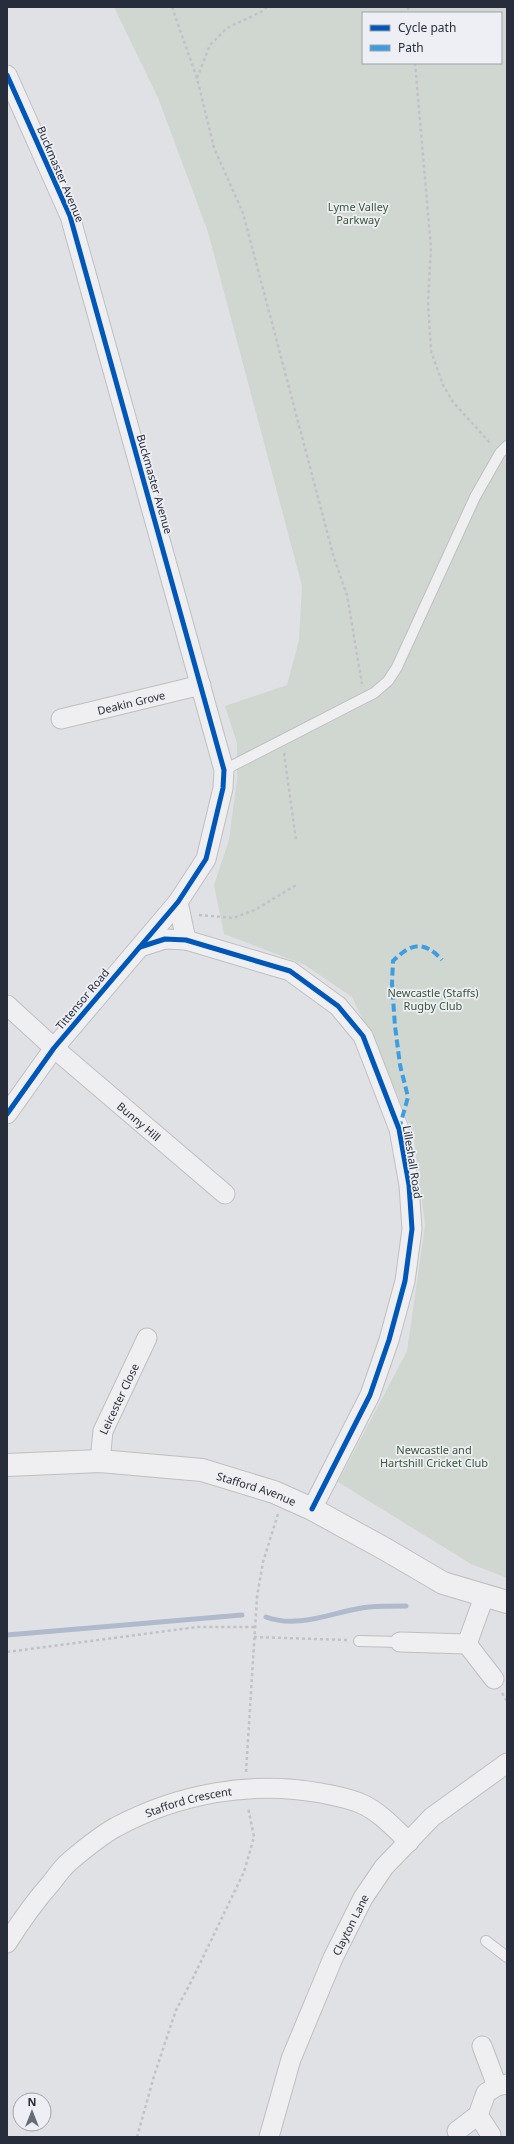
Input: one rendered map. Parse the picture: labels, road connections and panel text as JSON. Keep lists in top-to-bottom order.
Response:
{
  "streets": {
    "street": [
      "Buckmaster Avenue",
      "Deakin Grove",
      "Tittensor Road",
      "Bunny Hill",
      "Lilleshall Road",
      "Leicester Close",
      "Stafford Avenue",
      "Stafford Crescent",
      "Clayton Lane"
    ]
  },
  "crossings": [
    ["Buckmaster Avenue", "Deakin Grove"],
    ["Buckmaster Avenue", "Tittensor Road"],
    ["Tittensor Road", "Bunny Hill"],
    ["Tittensor Road", "Lilleshall Road"],
    ["Lilleshall Road", "Stafford Avenue"],
    ["Leicester Close", "Stafford Avenue"],
    ["Stafford Crescent", "Clayton Lane"]
  ],
  "parks": ["Lyme Valley Parkway", "Newcastle (Staffs) Rugby Club", "Newcastle and Hartshill Cricket Club"],
  "legend": ["Cycle path", "Path"],
  "north": "top"
}
